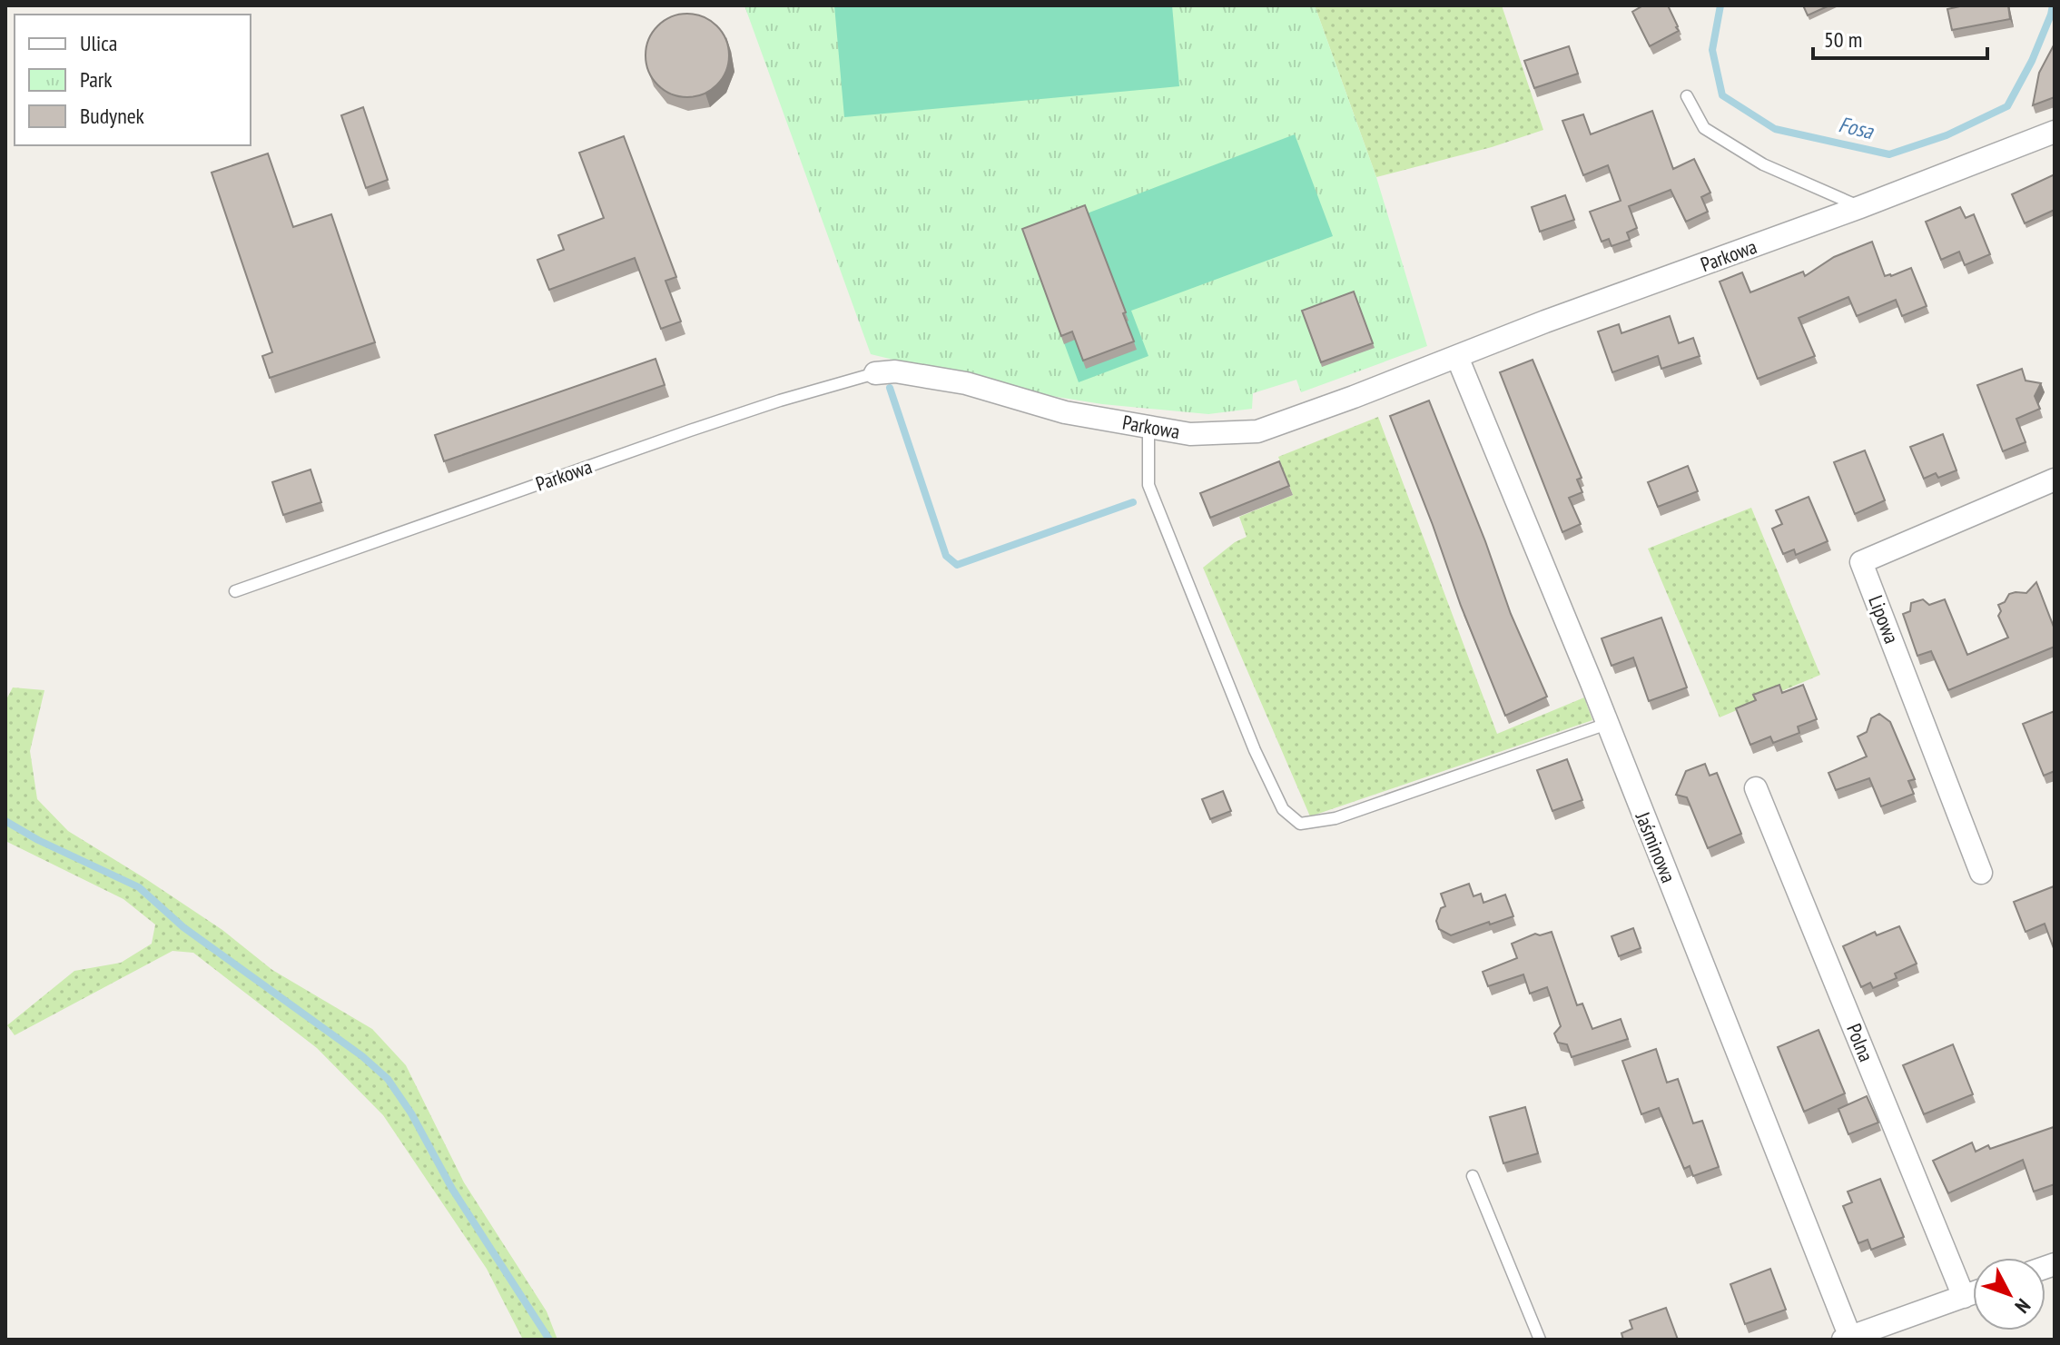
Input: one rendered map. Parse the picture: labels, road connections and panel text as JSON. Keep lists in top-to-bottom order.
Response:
{
  "streets": {
    "street": [
      "Parkowa",
      "Lipowa",
      "Jaśminowa",
      "Polna"
    ]
  },
  "crossings": [
    ["Parkowa", "Jaśminowa"]
  ],
  "water": ["Fosa"],
  "legend": ["Ulica", "Park", "Budynek"],
  "scale_bar": "50 m",
  "north": "bottom right"
}
